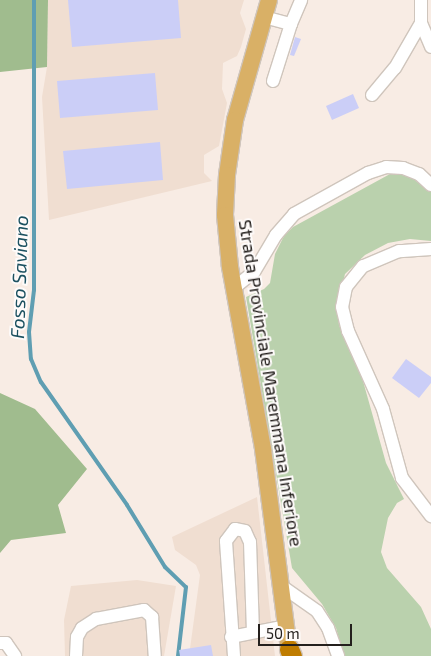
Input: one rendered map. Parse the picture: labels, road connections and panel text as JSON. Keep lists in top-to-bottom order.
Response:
{
  "streets": {
    "main road": ["Strada Provinciale Maremmana Inferiore"]
  },
  "water": ["Fosso Saviano"],
  "scale_bar": "50 m"
}
